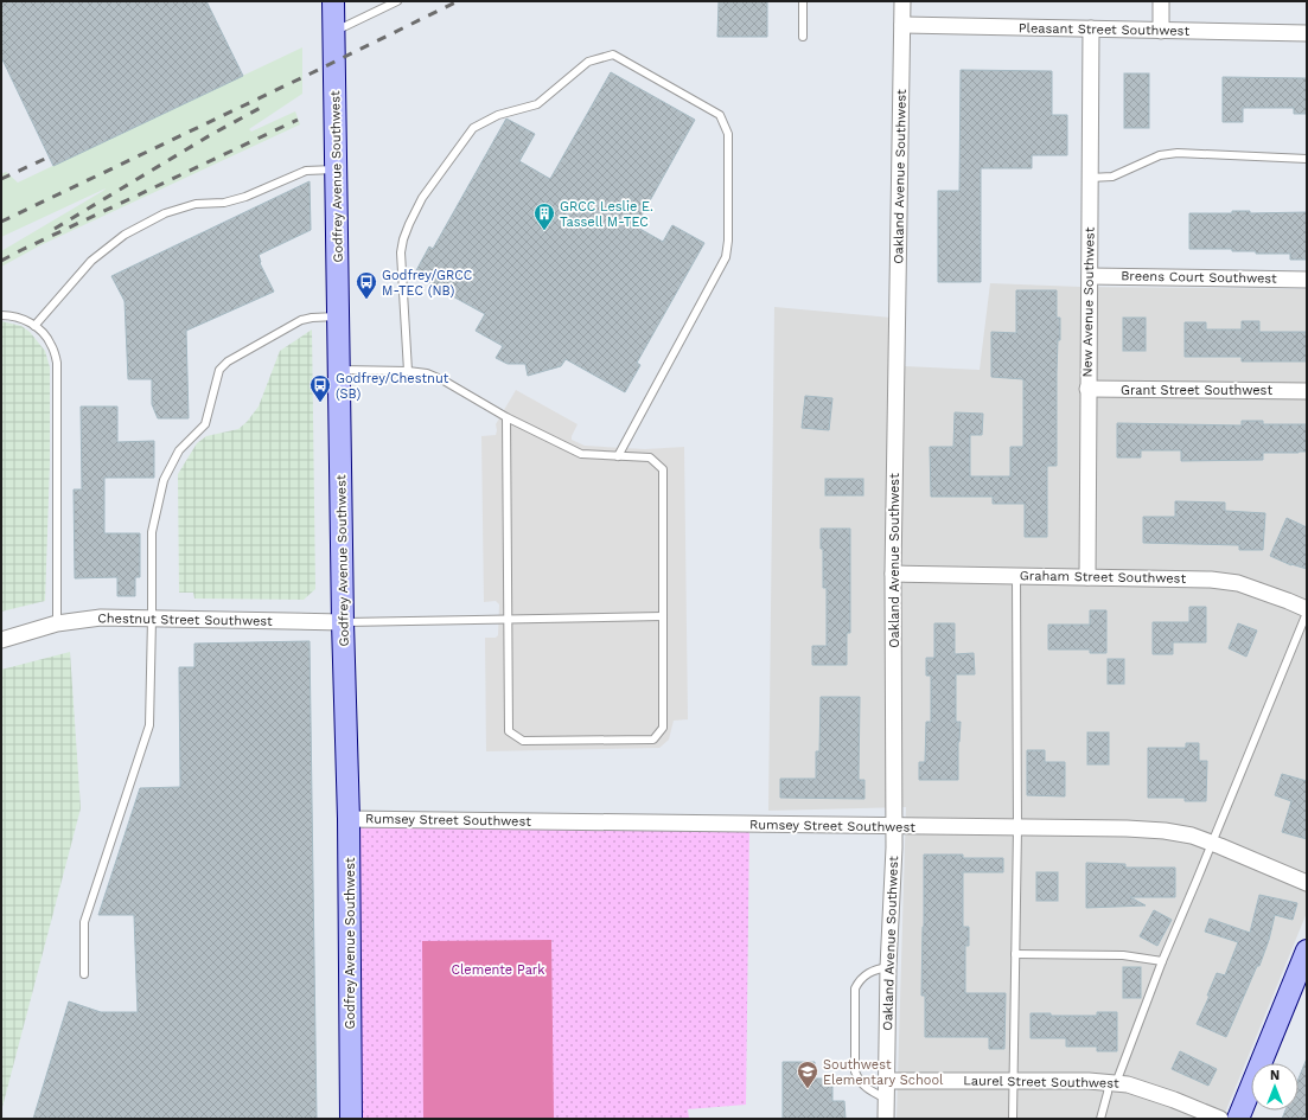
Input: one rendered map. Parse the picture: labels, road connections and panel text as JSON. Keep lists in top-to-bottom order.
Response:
{
  "streets": {
    "main road": ["Godfrey Avenue Southwest"],
    "street": [
      "Pleasant Street Southwest",
      "Oakland Avenue Southwest",
      "Breens Court Southwest",
      "New Avenue Southwest",
      "Grant Street Southwest",
      "Graham Street Southwest",
      "Chestnut Street Southwest",
      "Rumsey Street Southwest",
      "Laurel Street Southwest"
    ]
  },
  "crossings": [
    ["Pleasant Street Southwest", "Oakland Avenue Southwest"],
    ["Pleasant Street Southwest", "New Avenue Southwest"],
    ["Godfrey Avenue Southwest", "Chestnut Street Southwest"],
    ["Godfrey Avenue Southwest", "Rumsey Street Southwest"],
    ["Oakland Avenue Southwest", "Graham Street Southwest"],
    ["Oakland Avenue Southwest", "Rumsey Street Southwest"],
    ["Oakland Avenue Southwest", "Laurel Street Southwest"],
    ["Breens Court Southwest", "New Avenue Southwest"],
    ["New Avenue Southwest", "Grant Street Southwest"],
    ["New Avenue Southwest", "Graham Street Southwest"]
  ],
  "parks": ["Clemente Park"],
  "places": {
    "building": ["GRCC Leslie E. Tassell M-TEC"],
    "bus stop": ["Godfrey/GRCC M-TEC (NB)", "Godfrey/Chestnut (SB)"],
    "school or university": ["Southwest Elementary School"]
  },
  "north": "top"
}
